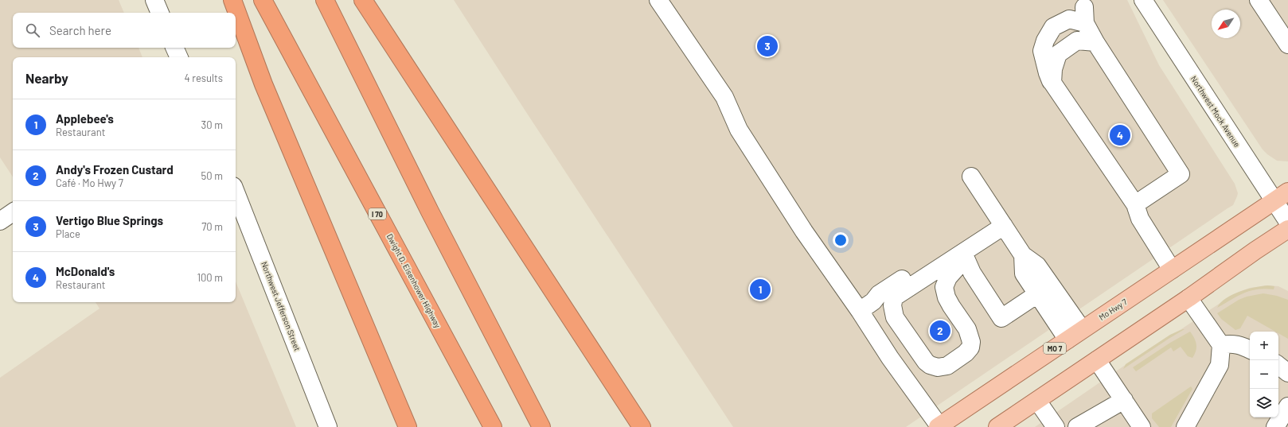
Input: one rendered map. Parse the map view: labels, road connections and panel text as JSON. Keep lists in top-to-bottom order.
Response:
{
  "streets": {
    "highway": ["I 70", "Dwight D. Eisenhower Highway"],
    "main road": ["Mo Hwy 7", "MO 7"],
    "street": ["Northwest Mock Avenue", "Northwest Jefferson Street"]
  },
  "crossings": [
    ["Northwest Mock Avenue", "Mo Hwy 7"]
  ],
  "north": "bottom left",
  "page": {
    "search": "Search here",
    "pins": [
      "3",
      "4",
      "1",
      "2"
    ],
    "heading": ["Nearby", "4 results"],
    "list": [
      {
        "mark": "1",
        "name": "Applebee's",
        "note": "Restaurant",
        "value": "30 m"
      },
      {
        "mark": "2",
        "name": "Andy's Frozen Custard",
        "note": "Café · Mo Hwy 7",
        "value": "50 m"
      },
      {
        "mark": "3",
        "name": "Vertigo Blue Springs",
        "note": "Place",
        "value": "70 m"
      },
      {
        "mark": "4",
        "name": "McDonald's",
        "note": "Restaurant",
        "value": "100 m"
      }
    ],
    "map_buttons": ["+", "−"]
  }
}
